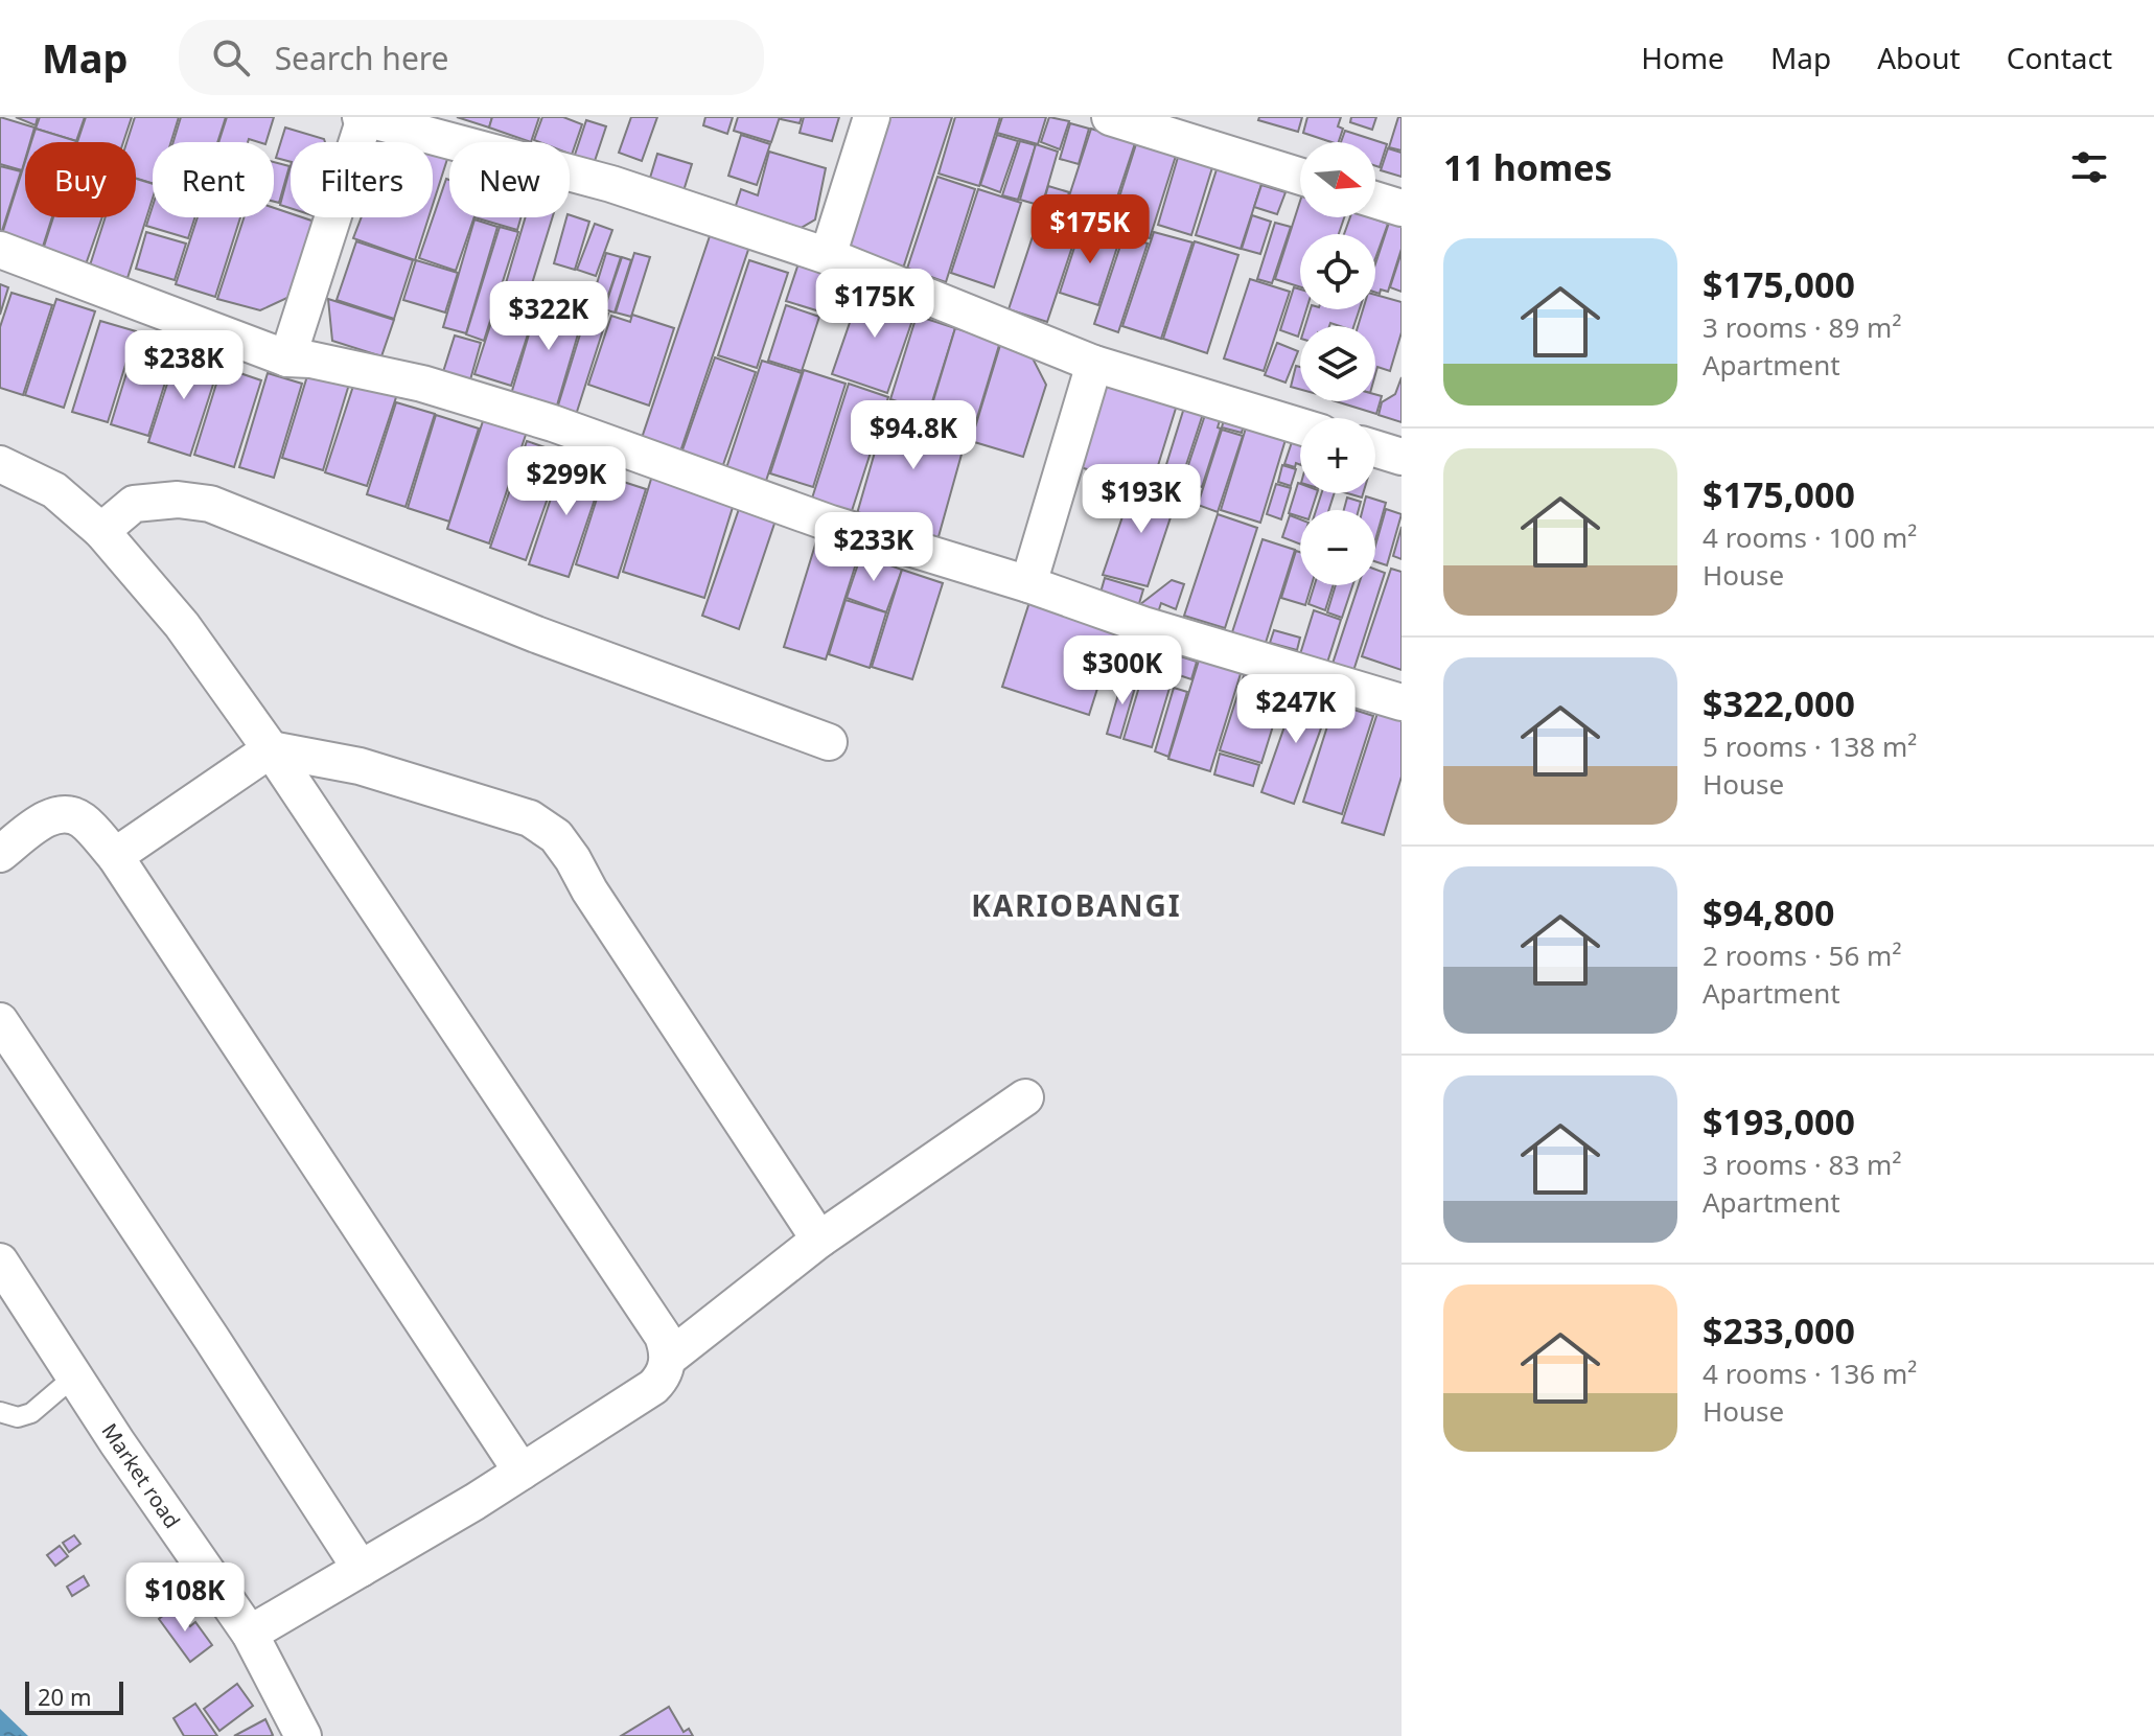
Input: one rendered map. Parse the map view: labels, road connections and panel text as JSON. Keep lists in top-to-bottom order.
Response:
{
  "streets": {
    "street": ["Market road"]
  },
  "districts": ["KARIOBANGI"],
  "scale_bar": "20 m",
  "north": "right",
  "page": {
    "header": "Map",
    "search": "Search here",
    "nav": [
      "Home",
      "Map",
      "About",
      "Contact"
    ],
    "heading": "11 homes",
    "map_buttons": ["+", "−"],
    "chip": [
      "Buy",
      "Rent",
      "Filters",
      "New"
    ],
    "price": [
      "$175K",
      "$175K",
      "$322K",
      "$238K",
      "$94.8K",
      "$299K",
      "$193K",
      "$233K",
      "$300K",
      "$247K",
      "$108K"
    ],
    "list": [
      {
        "name": "$175,000",
        "note": "3 rooms · 89 m² · Apartment"
      },
      {
        "name": "$175,000",
        "note": "4 rooms · 100 m² · House"
      },
      {
        "name": "$322,000",
        "note": "5 rooms · 138 m² · House"
      },
      {
        "name": "$94,800",
        "note": "2 rooms · 56 m² · Apartment"
      },
      {
        "name": "$193,000",
        "note": "3 rooms · 83 m² · Apartment"
      },
      {
        "name": "$233,000",
        "note": "4 rooms · 136 m² · House"
      }
    ],
    "scale": "20 m"
  }
}
